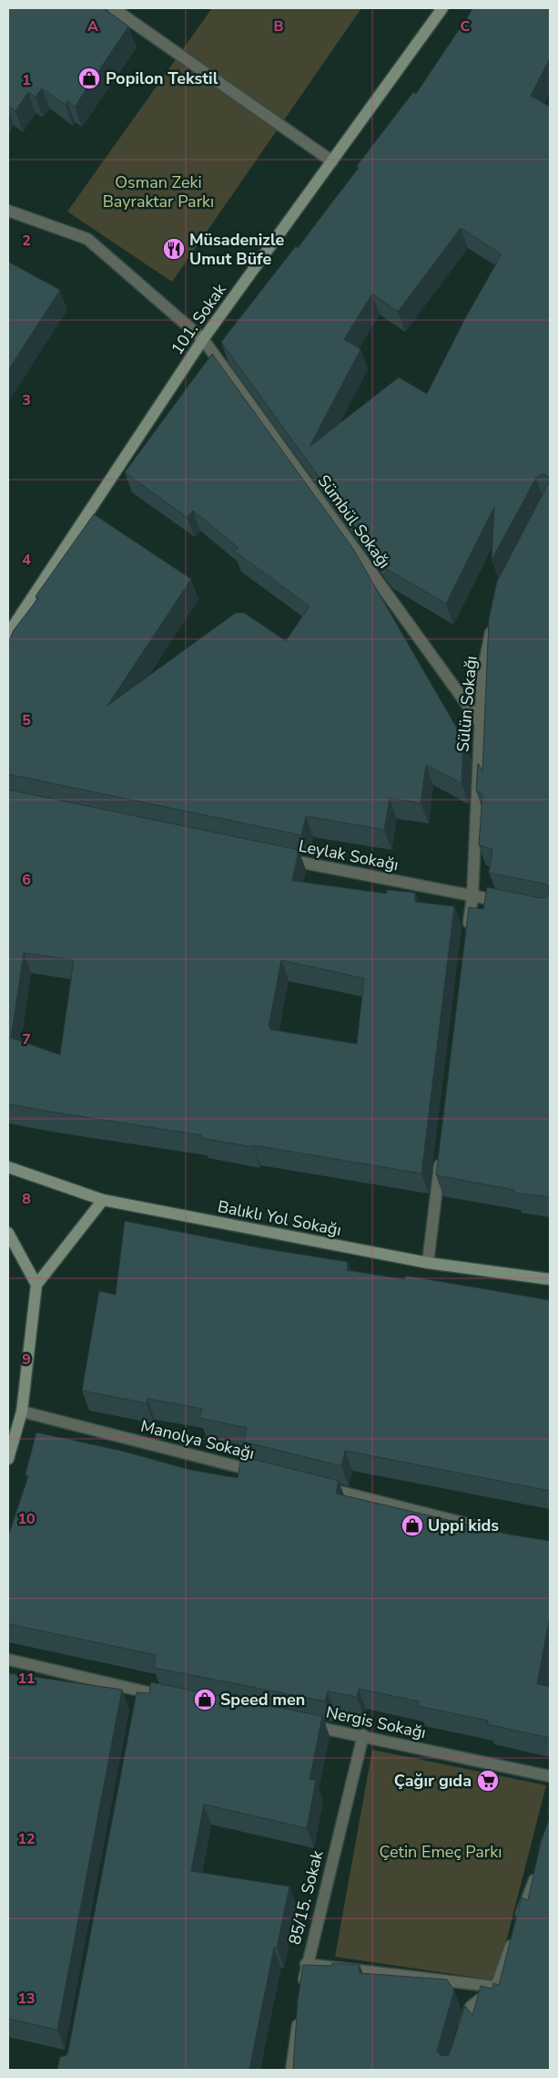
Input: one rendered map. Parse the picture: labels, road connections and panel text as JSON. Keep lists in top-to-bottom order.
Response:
{
  "streets": {
    "street": [
      "101. Sokak",
      "Sümbül Sokağı",
      "Sülün Sokağı",
      "Leylak Sokağı",
      "Balıklı Yol Sokağı",
      "Manolya Sokağı",
      "Nergis Sokağı",
      "85/15. Sokak"
    ]
  },
  "crossings": [
    ["101. Sokak", "Sümbül Sokağı"],
    ["Sümbül Sokağı", "Sülün Sokağı"],
    ["Sülün Sokağı", "Leylak Sokağı"],
    ["Nergis Sokağı", "85/15. Sokak"]
  ],
  "parks": ["Osman Zeki Bayraktar Parkı", "Çetin Emeç Parkı"],
  "places": {
    "shop": ["Popilon Tekstil", "Uppi kids", "Speed men"],
    "restaurant": ["Müsadenizle Umut Büfe"],
    "supermarket": ["Çağır gıda"]
  },
  "grid": {
    "columns": ["A", "B", "C"],
    "rows": [
      "1",
      "2",
      "3",
      "4",
      "5",
      "6",
      "7",
      "8",
      "9",
      "10",
      "11",
      "12",
      "13"
    ]
  }
}
